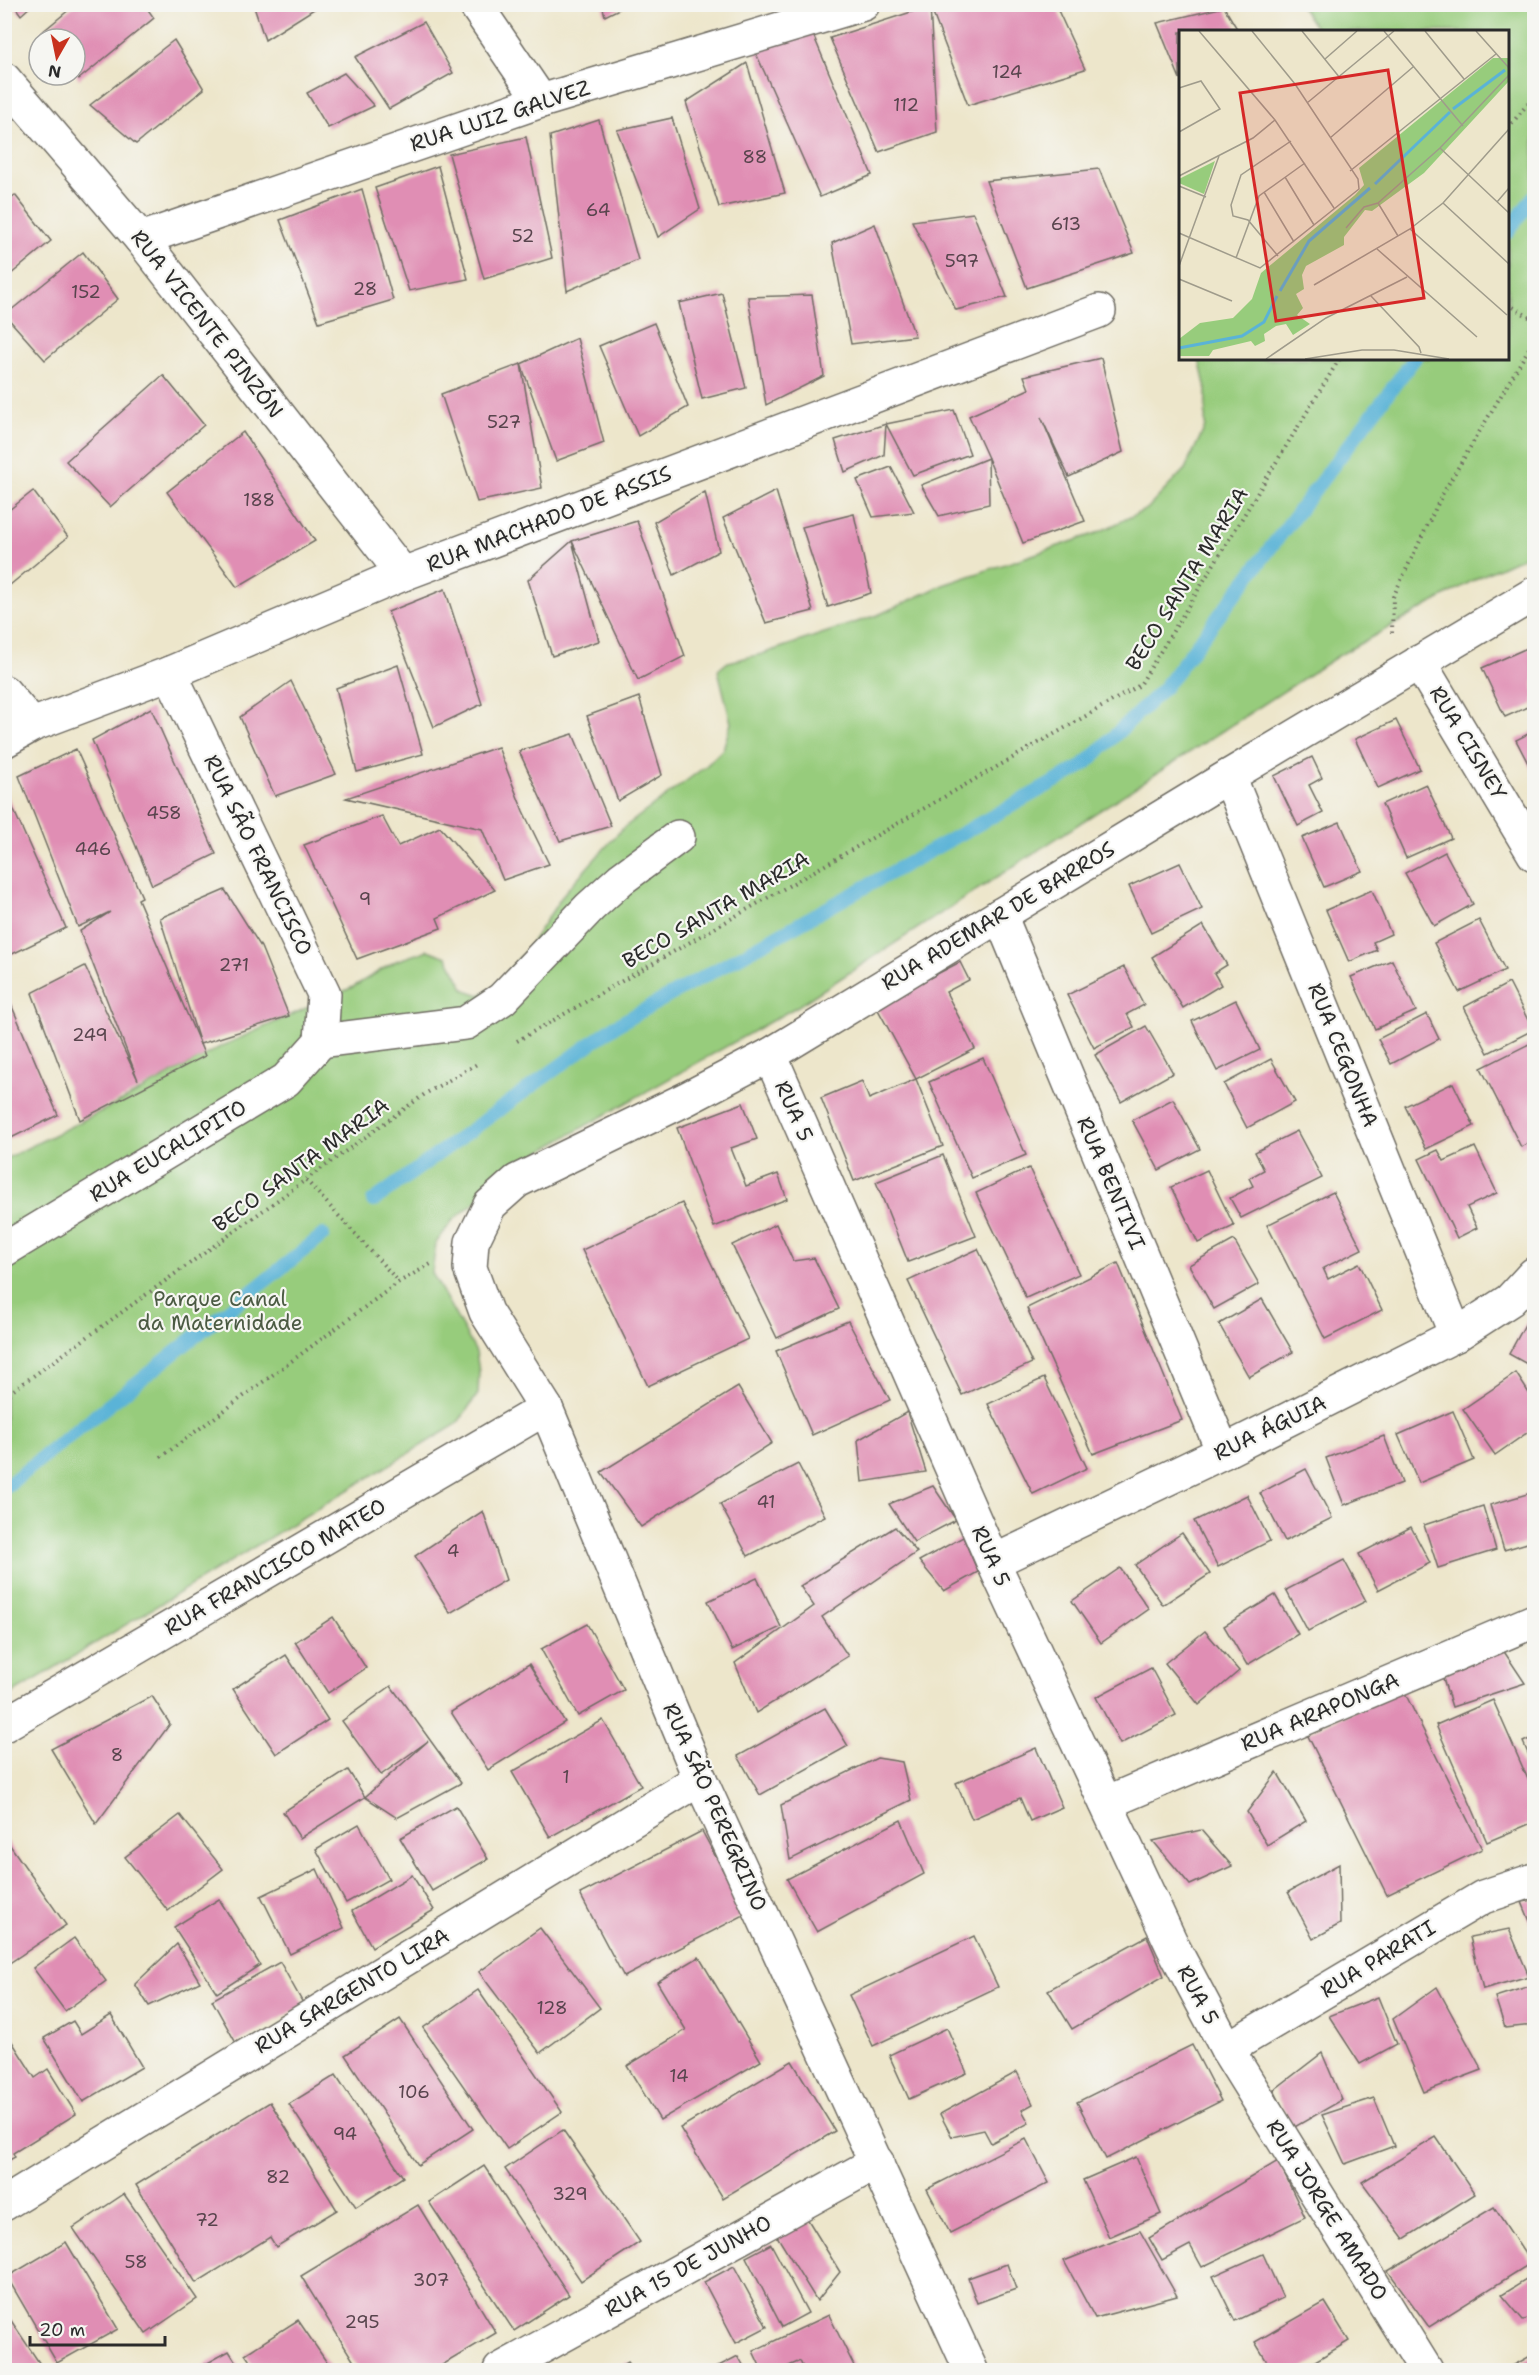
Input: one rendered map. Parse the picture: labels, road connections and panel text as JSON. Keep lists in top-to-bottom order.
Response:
{
  "streets": {
    "street": [
      "RUA LUIZ GALVEZ",
      "RUA VICENTE PINZÓN",
      "RUA MACHADO DE ASSIS",
      "RUA CISNEY",
      "RUA SÃO FRANCISCO",
      "RUA ADEMAR DE BARROS",
      "RUA CEGONHA",
      "RUA 5",
      "RUA EUCALIPITO",
      "RUA BENTIVI",
      "RUA ÁGUIA",
      "RUA FRANCISCO MATEO",
      "RUA ARAPONGA",
      "RUA SÃO PEREGRINO",
      "RUA PARATI",
      "RUA SARGENTO LIRA",
      "RUA JORGE AMADO",
      "RUA 15 DE JUNHO"
    ],
    "path": ["BECO SANTA MARIA"]
  },
  "crossings": [
    ["RUA LUIZ GALVEZ", "RUA VICENTE PINZÓN"],
    ["RUA VICENTE PINZÓN", "RUA MACHADO DE ASSIS"],
    ["RUA MACHADO DE ASSIS", "RUA SÃO FRANCISCO"],
    ["RUA CISNEY", "RUA ADEMAR DE BARROS"],
    ["RUA SÃO FRANCISCO", "RUA EUCALIPITO"],
    ["RUA ADEMAR DE BARROS", "RUA CEGONHA"],
    ["RUA ADEMAR DE BARROS", "RUA 5"],
    ["RUA ADEMAR DE BARROS", "RUA BENTIVI"],
    ["RUA ADEMAR DE BARROS", "RUA SÃO PEREGRINO"],
    ["RUA CEGONHA", "RUA ÁGUIA"],
    ["RUA 5", "RUA ÁGUIA"],
    ["RUA 5", "RUA ARAPONGA"],
    ["RUA 5", "RUA PARATI"],
    ["RUA 5", "RUA JORGE AMADO"],
    ["RUA BENTIVI", "RUA ÁGUIA"],
    ["RUA FRANCISCO MATEO", "RUA SÃO PEREGRINO"],
    ["RUA SÃO PEREGRINO", "RUA SARGENTO LIRA"],
    ["RUA SÃO PEREGRINO", "RUA 15 DE JUNHO"],
    ["RUA PARATI", "RUA JORGE AMADO"]
  ],
  "parks": ["Parque Canal da Maternidade"],
  "house_numbers": [
    "124",
    "112",
    "88",
    "64",
    "613",
    "52",
    "597",
    "28",
    "152",
    "527",
    "188",
    "458",
    "446",
    "9",
    "271",
    "249",
    "41",
    "4",
    "8",
    "1",
    "128",
    "14",
    "106",
    "94",
    "82",
    "329",
    "72",
    "58",
    "307",
    "295"
  ],
  "scale_bar": "20 m",
  "north": "bottom"
}
